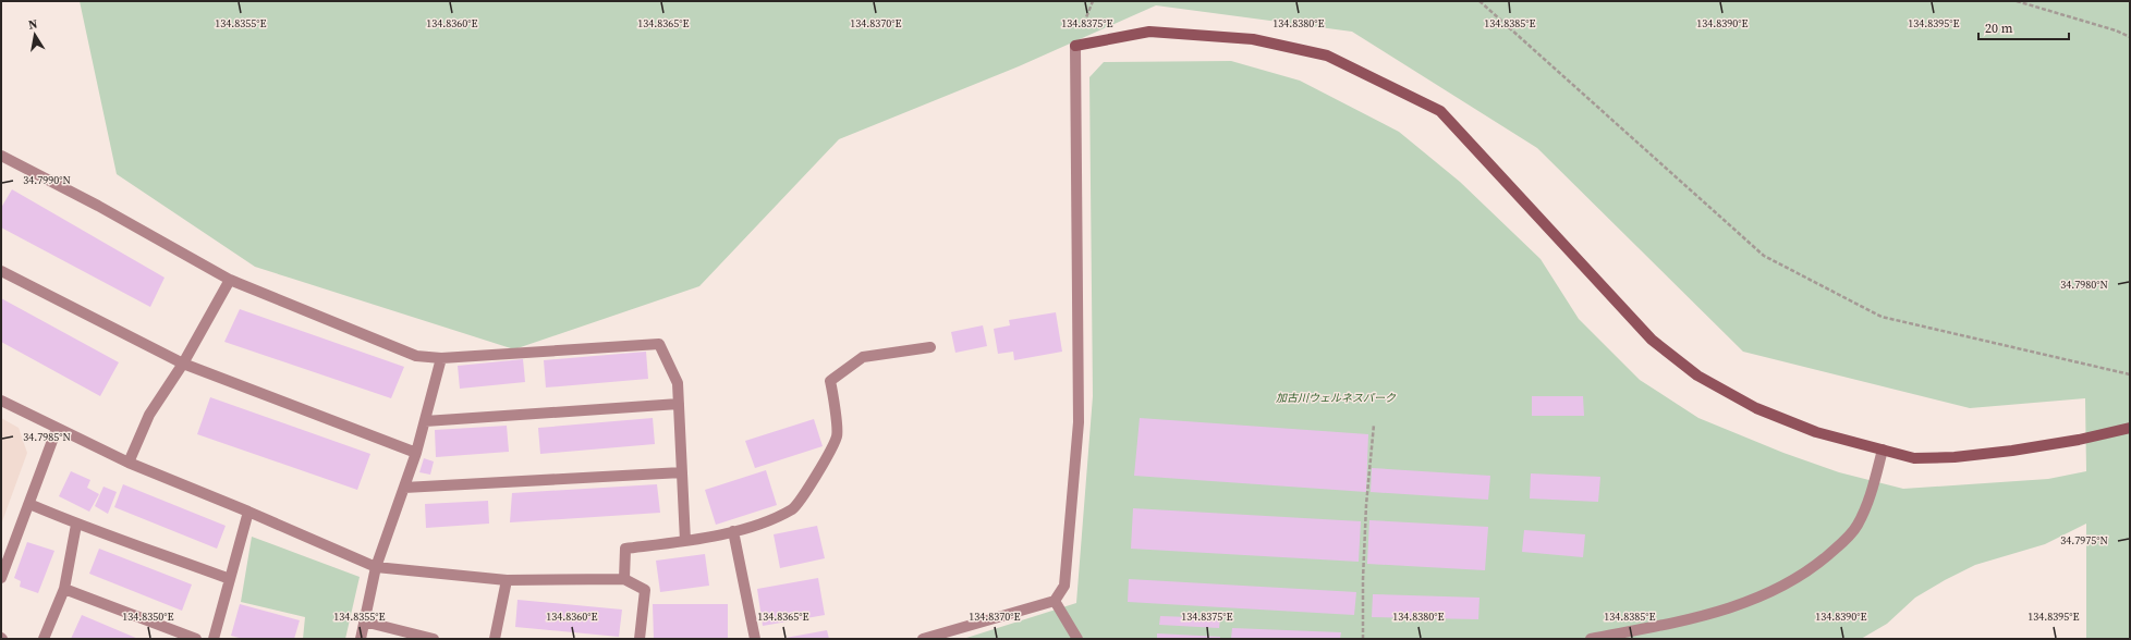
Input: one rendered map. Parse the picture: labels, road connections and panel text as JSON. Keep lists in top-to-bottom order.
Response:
{
  "parks": ["加古川ウェルネスパーク"],
  "scale_bar": "20 m",
  "north": "top",
  "coordinates": [
    "134.8355°E",
    "134.8360°E",
    "134.8365°E",
    "134.8370°E",
    "134.8375°E",
    "134.8380°E",
    "134.8385°E",
    "134.8390°E",
    "134.8395°E",
    "34.7990°N",
    "34.7980°N",
    "34.7985°N",
    "34.7975°N",
    "134.8350°E"
  ]
}
